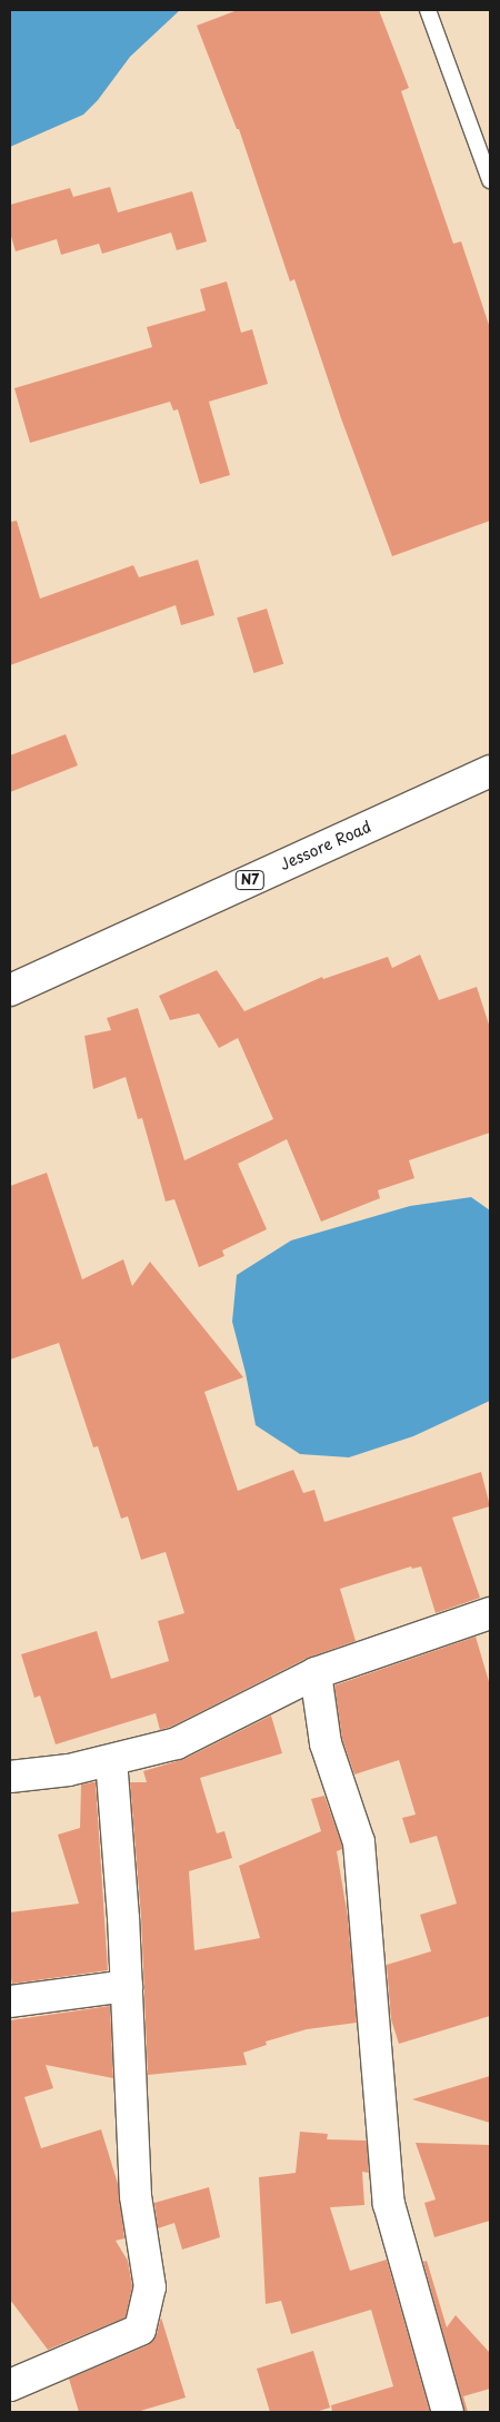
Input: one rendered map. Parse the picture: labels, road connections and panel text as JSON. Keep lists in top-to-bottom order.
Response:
{
  "streets": {
    "main road": ["Jessore Road", "N7"]
  }
}
